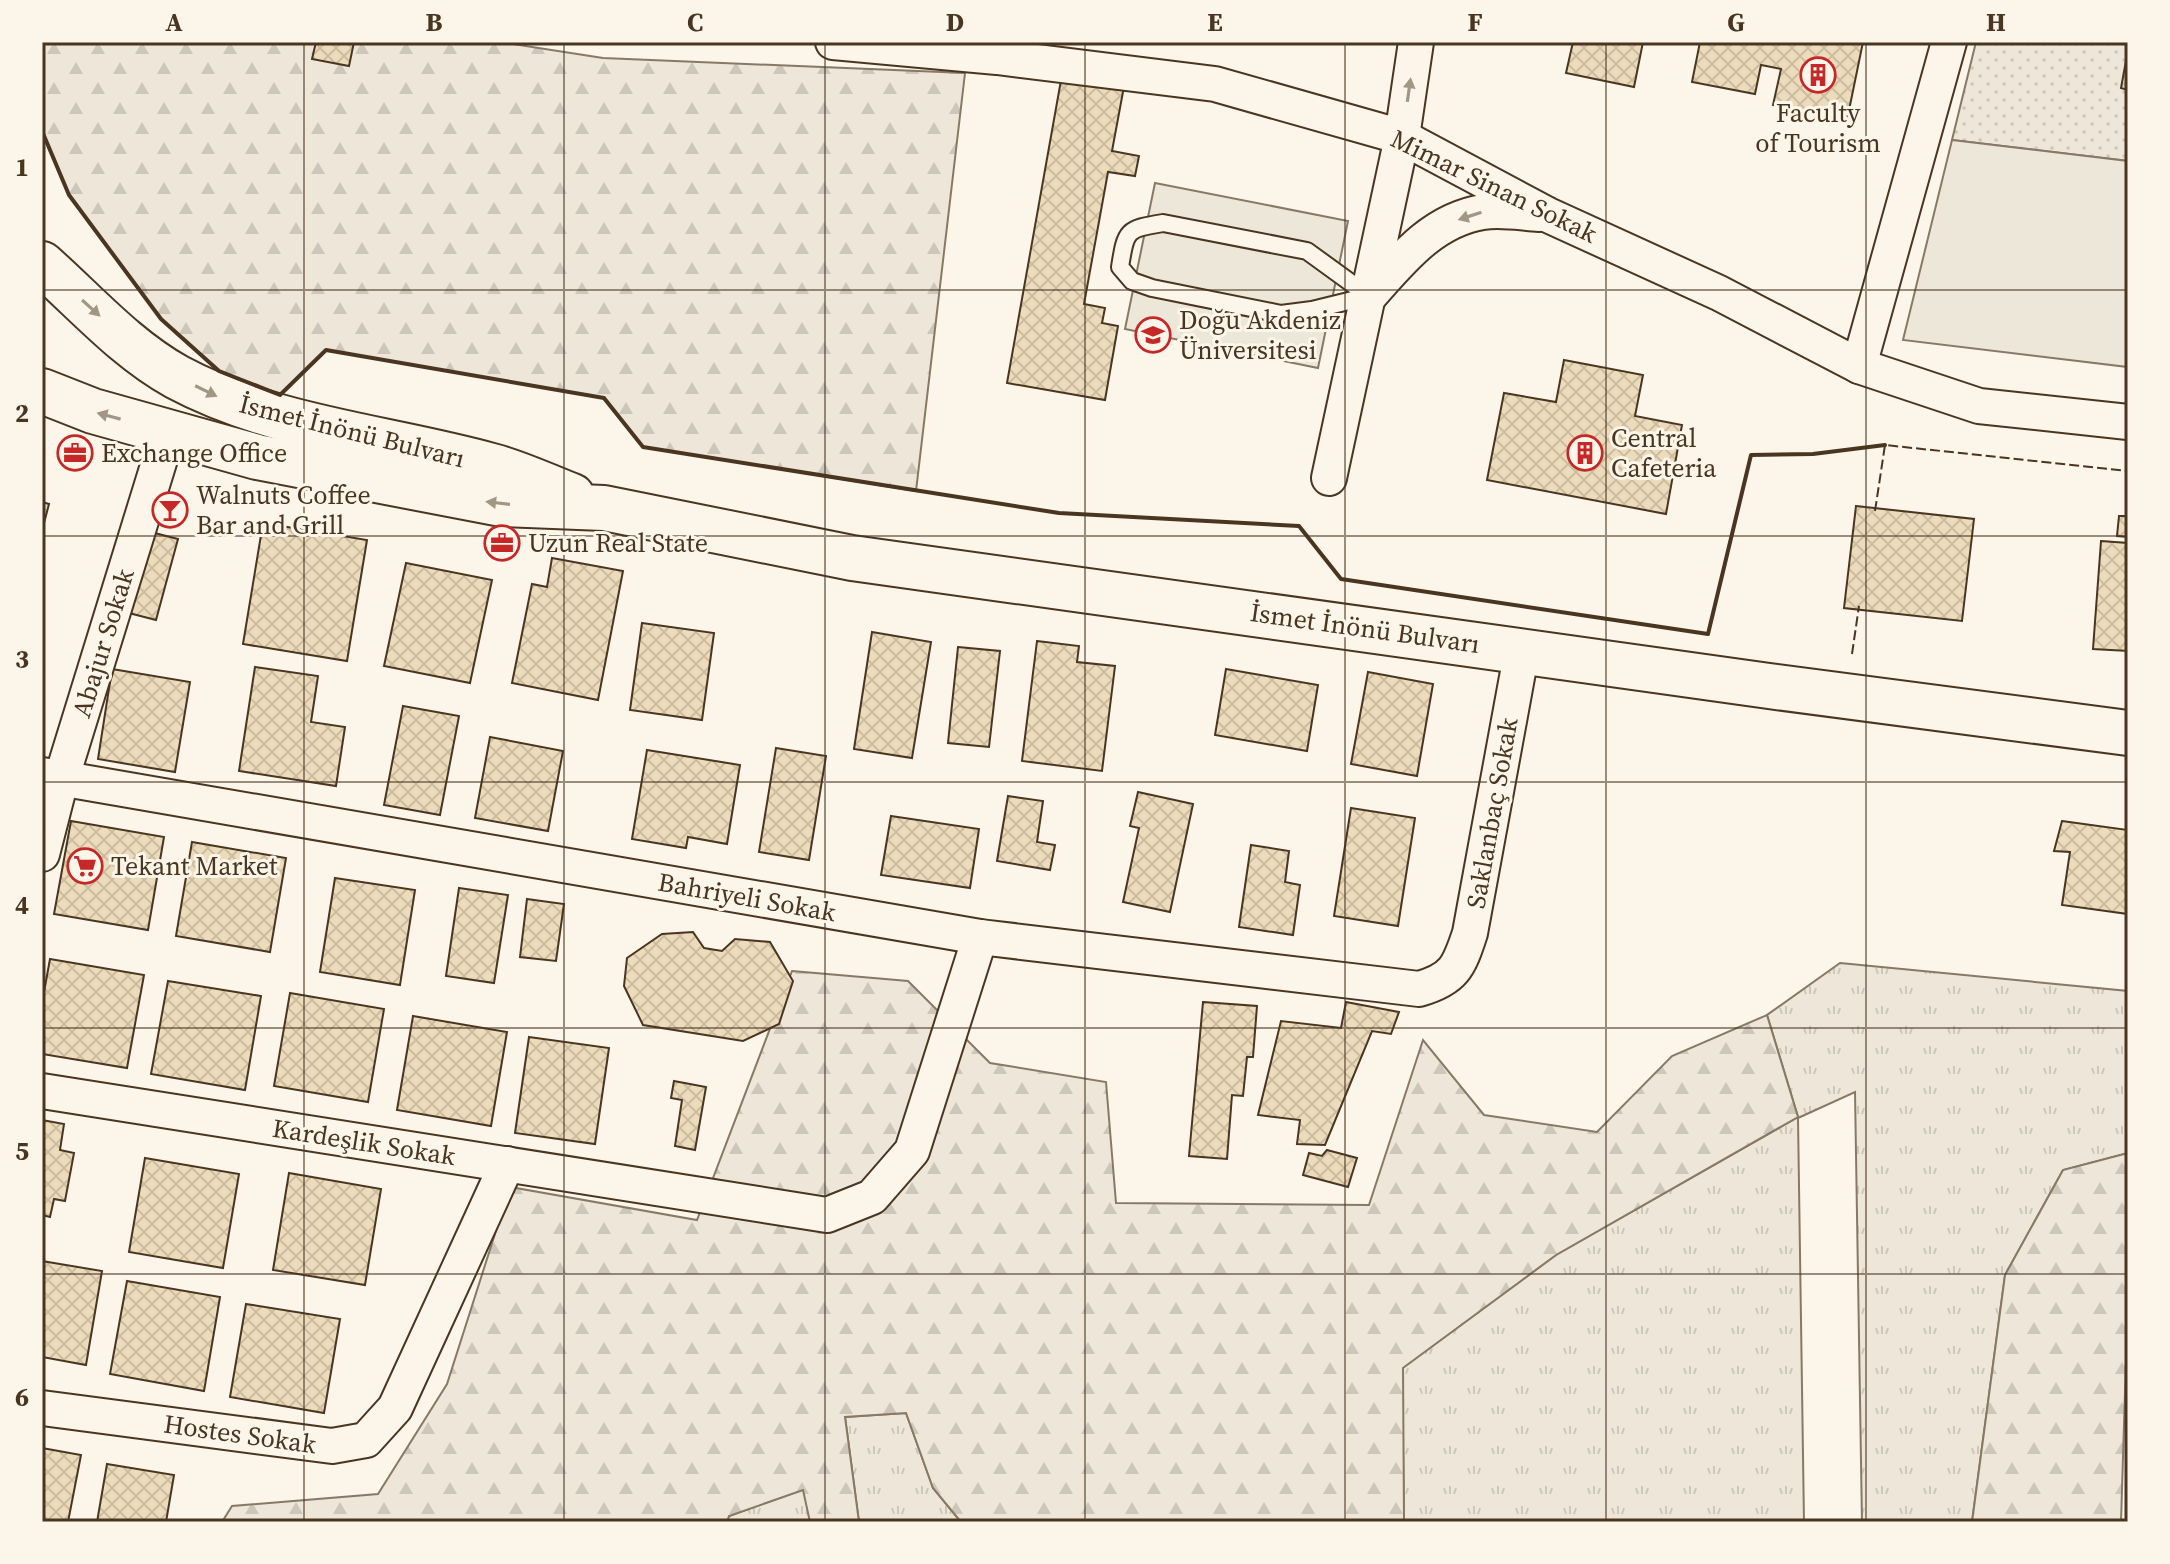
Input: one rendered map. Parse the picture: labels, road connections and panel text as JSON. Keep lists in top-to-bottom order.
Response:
{
  "streets": {
    "main road": ["İsmet İnönü Bulvarı"],
    "street": [
      "Mimar Sinan Sokak",
      "Abajur Sokak",
      "Saklanbaç Sokak",
      "Bahriyeli Sokak",
      "Kardeşlik Sokak",
      "Hostes Sokak"
    ]
  },
  "crossings": [
    ["İsmet İnönü Bulvarı", "Abajur Sokak"],
    ["İsmet İnönü Bulvarı", "Saklanbaç Sokak"],
    ["Abajur Sokak", "Bahriyeli Sokak"],
    ["Saklanbaç Sokak", "Bahriyeli Sokak"],
    ["Bahriyeli Sokak", "Kardeşlik Sokak"],
    ["Kardeşlik Sokak", "Hostes Sokak"]
  ],
  "places": {
    "building": ["Faculty of Tourism", "Central Cafeteria"],
    "school or university": ["Doğu Akdeniz Üniversitesi"],
    "office": ["Exchange Office", "Uzun Real State"],
    "bar": ["Walnuts Coffee Bar and Grill"],
    "supermarket": ["Tekant Market"]
  },
  "grid": {
    "columns": [
      "A",
      "B",
      "C",
      "D",
      "E",
      "F",
      "G",
      "H"
    ],
    "rows": [
      "1",
      "2",
      "3",
      "4",
      "5",
      "6"
    ]
  }
}
